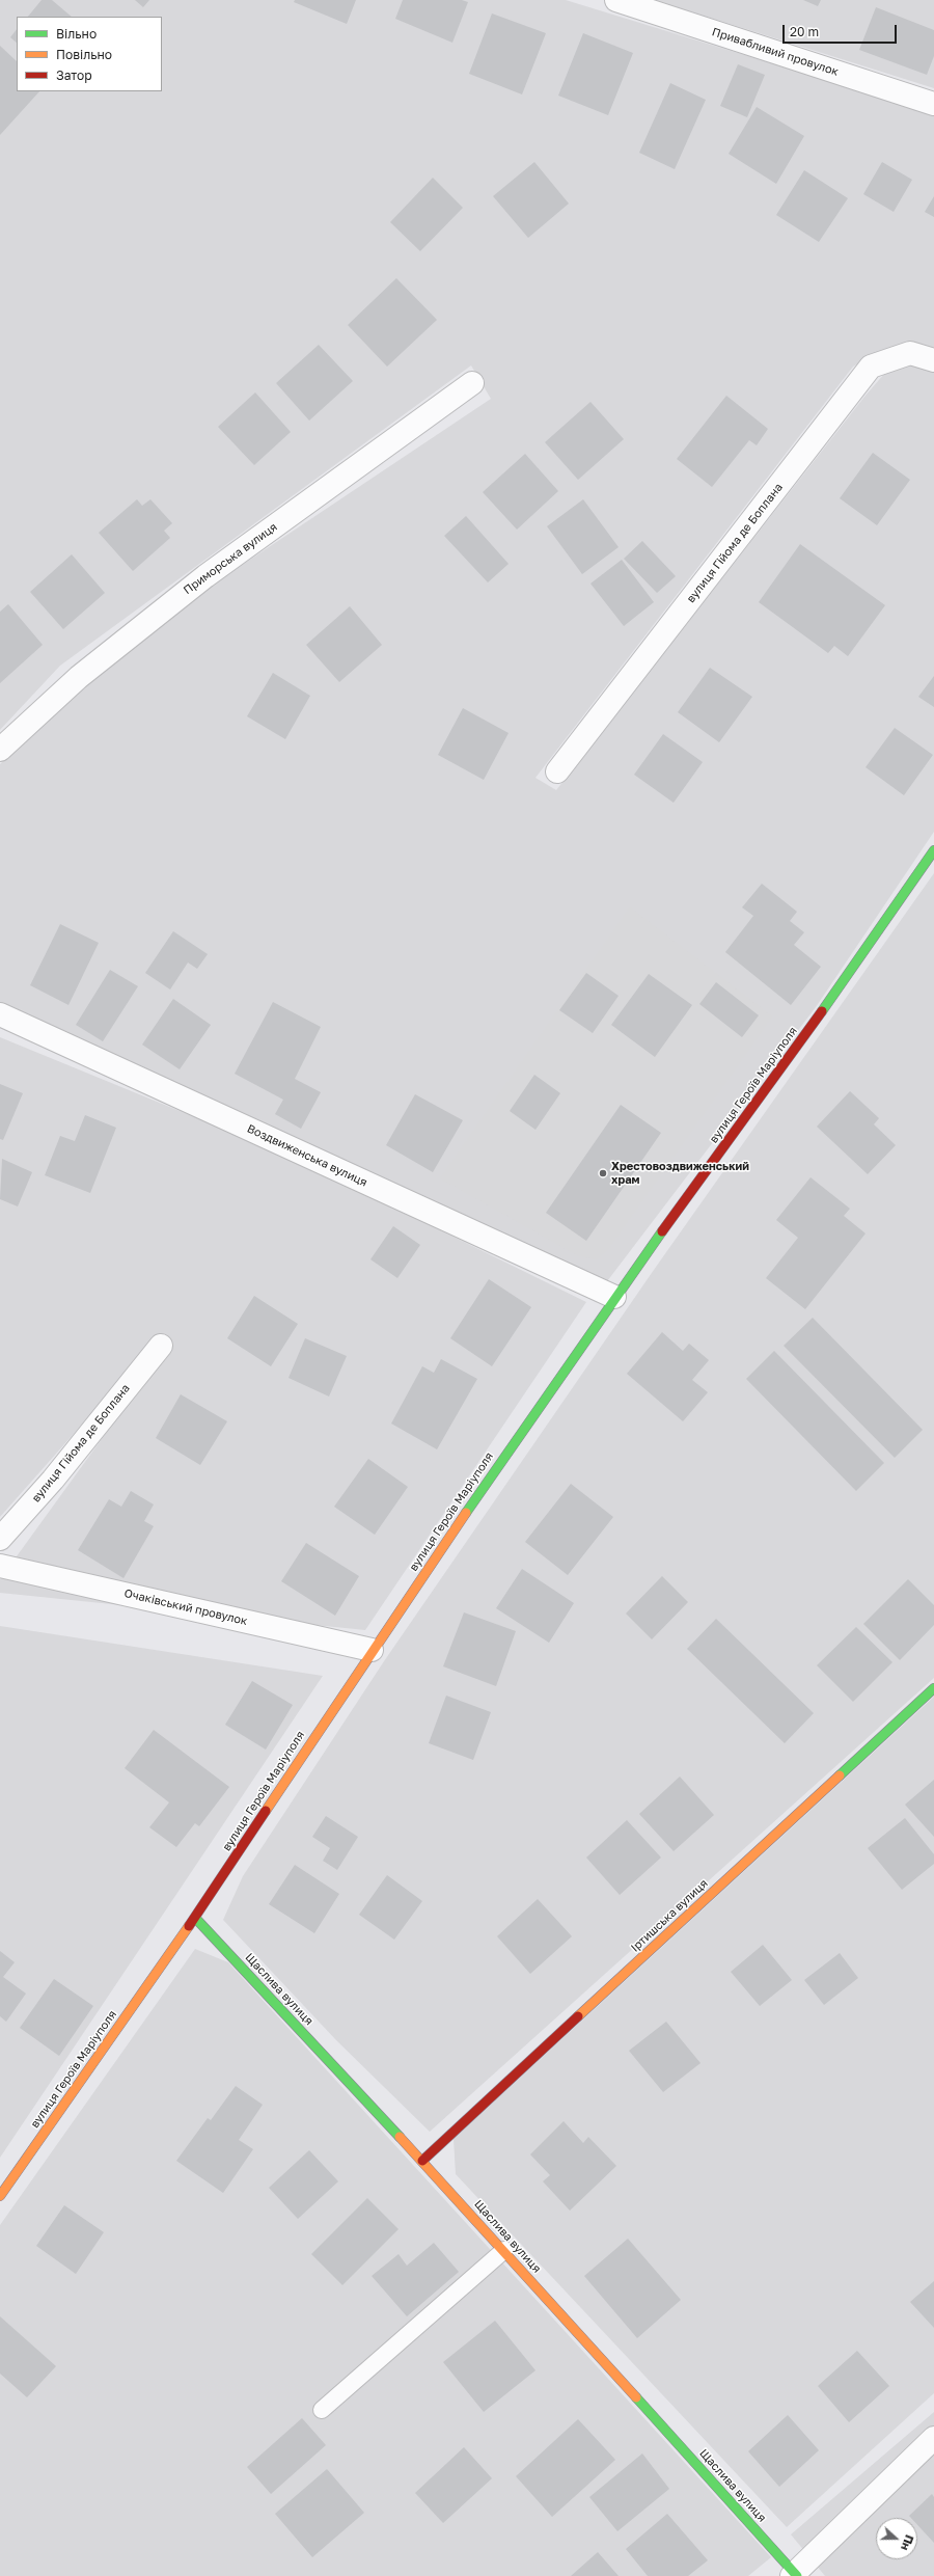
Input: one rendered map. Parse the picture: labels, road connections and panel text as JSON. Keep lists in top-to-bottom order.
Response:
{
  "streets": {
    "street": [
      "Привабливий провулок",
      "вулиця Гійома де Боплана",
      "Приморська вулиця",
      "вулиця Героїв Маріуполя",
      "Воздвиженська вулиця",
      "Очаківський провулок",
      "Іртишська вулиця",
      "Щаслива вулиця"
    ]
  },
  "crossings": [
    ["вулиця Героїв Маріуполя", "Воздвиженська вулиця"],
    ["вулиця Героїв Маріуполя", "Очаківський провулок"],
    ["вулиця Героїв Маріуполя", "Щаслива вулиця"],
    ["Іртишська вулиця", "Щаслива вулиця"]
  ],
  "places": ["Хрестовоздвиженський храм"],
  "legend": ["Вільно", "Повільно", "Затор"],
  "scale_bar": "20 m",
  "north": "right"
}
